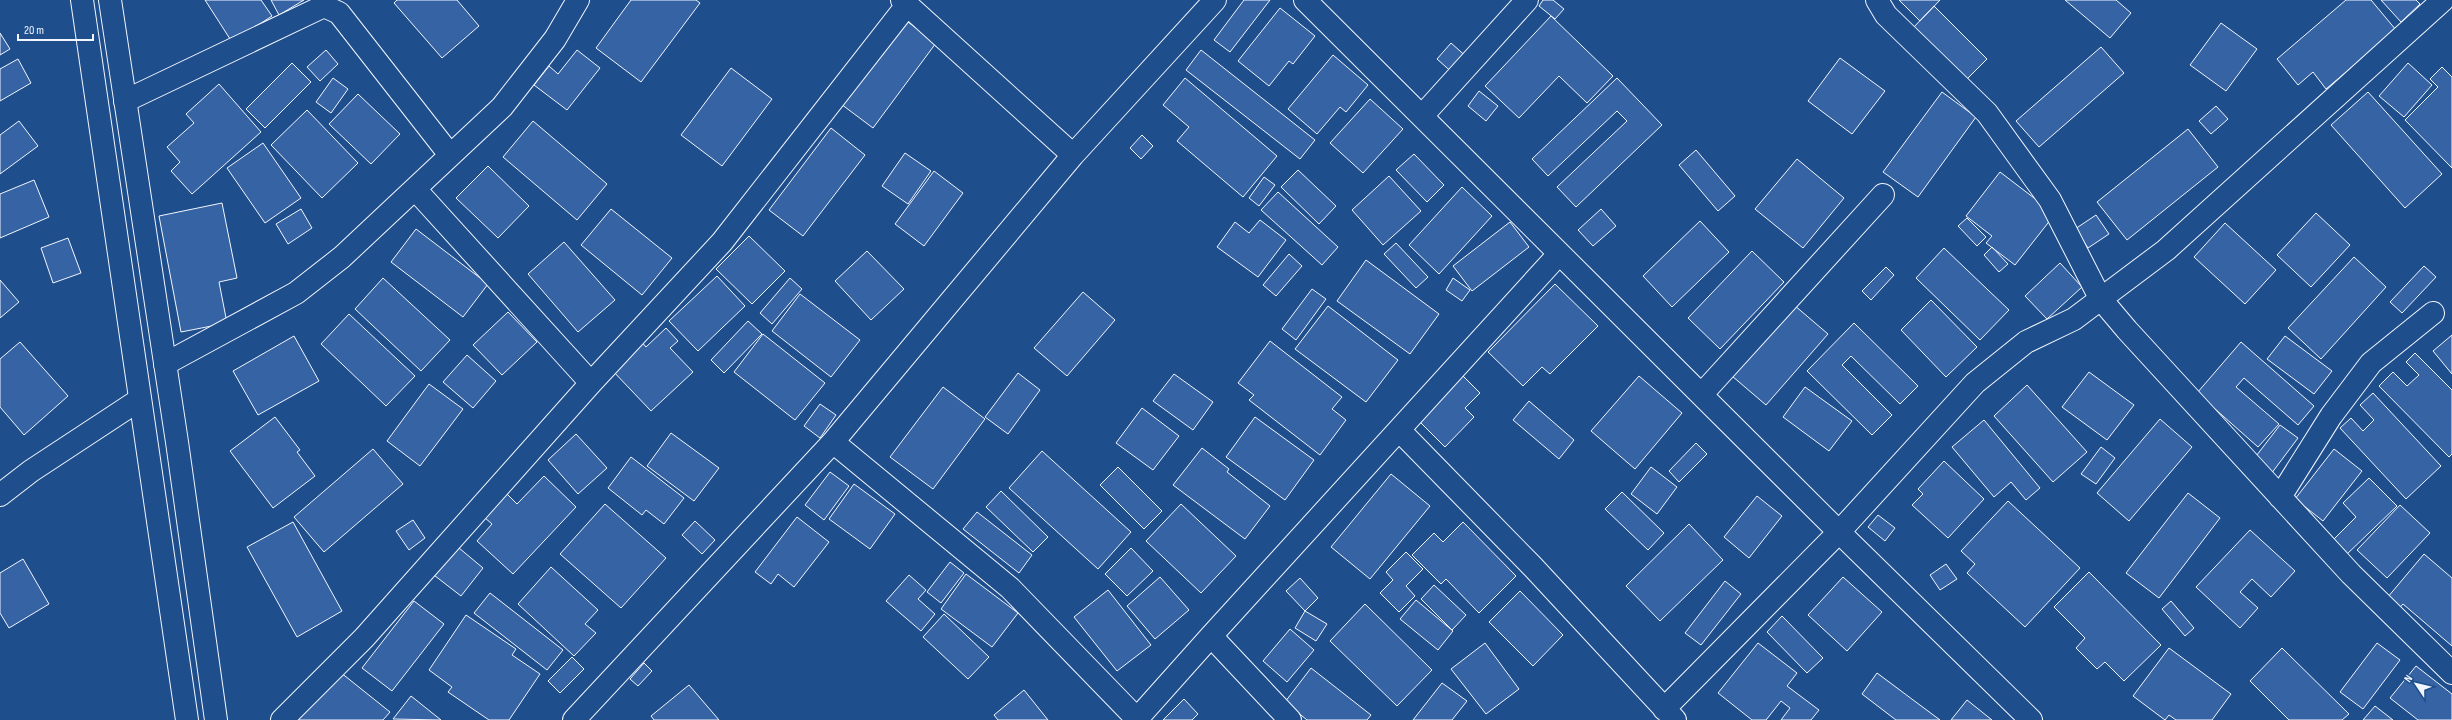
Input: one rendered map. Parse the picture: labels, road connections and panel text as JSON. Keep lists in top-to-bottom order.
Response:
{
  "scale_bar": "20 m",
  "north": "top left"
}
